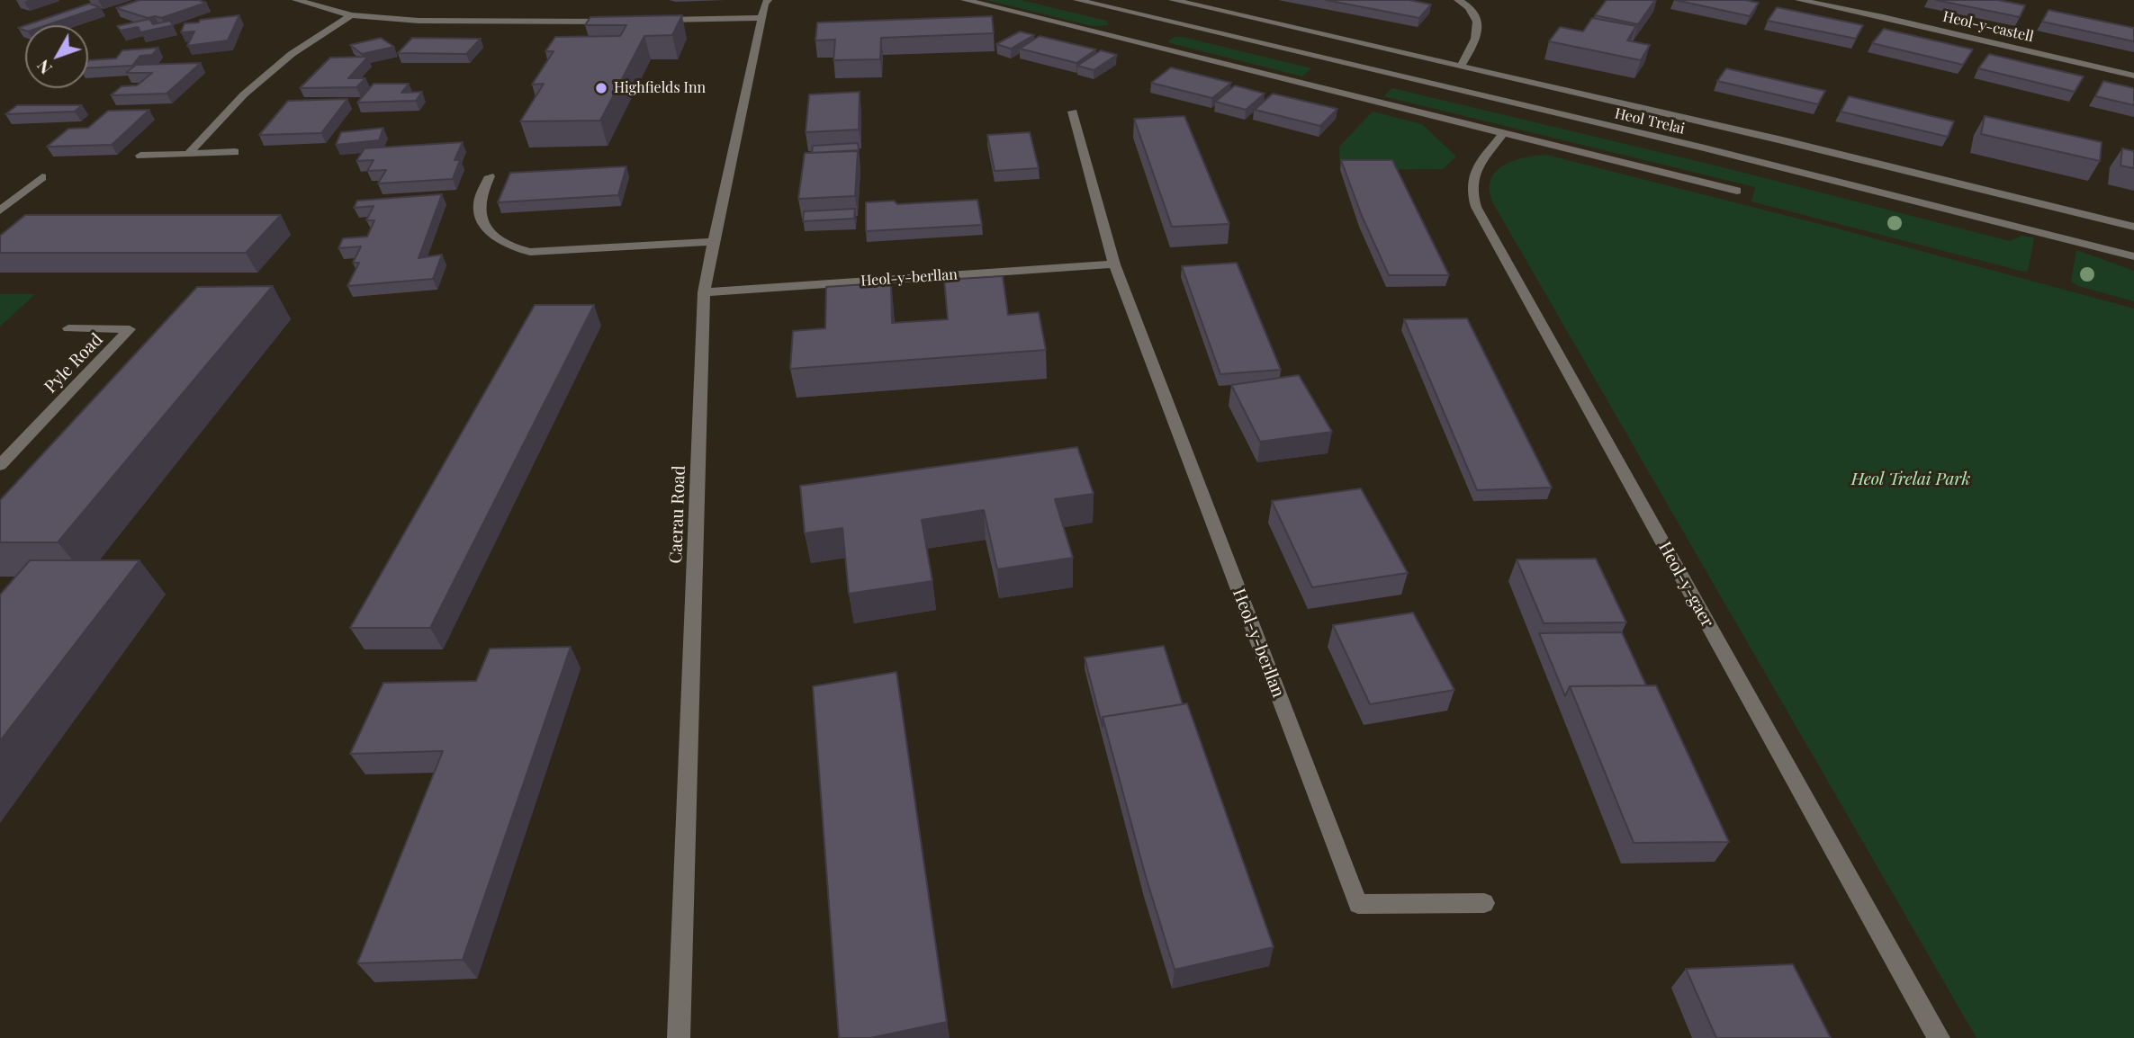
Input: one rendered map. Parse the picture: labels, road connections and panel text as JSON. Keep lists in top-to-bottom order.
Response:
{
  "streets": {
    "street": [
      "Heol-y-castell",
      "Heol Trelai",
      "Heol-y-berllan",
      "Pyle Road",
      "Caerau Road",
      "Heol-y-gaer"
    ]
  },
  "crossings": [
    ["Heol-y-berllan", "Caerau Road"]
  ],
  "parks": ["Heol Trelai Park"],
  "places": ["Highfields Inn"],
  "north": "bottom left"
}
